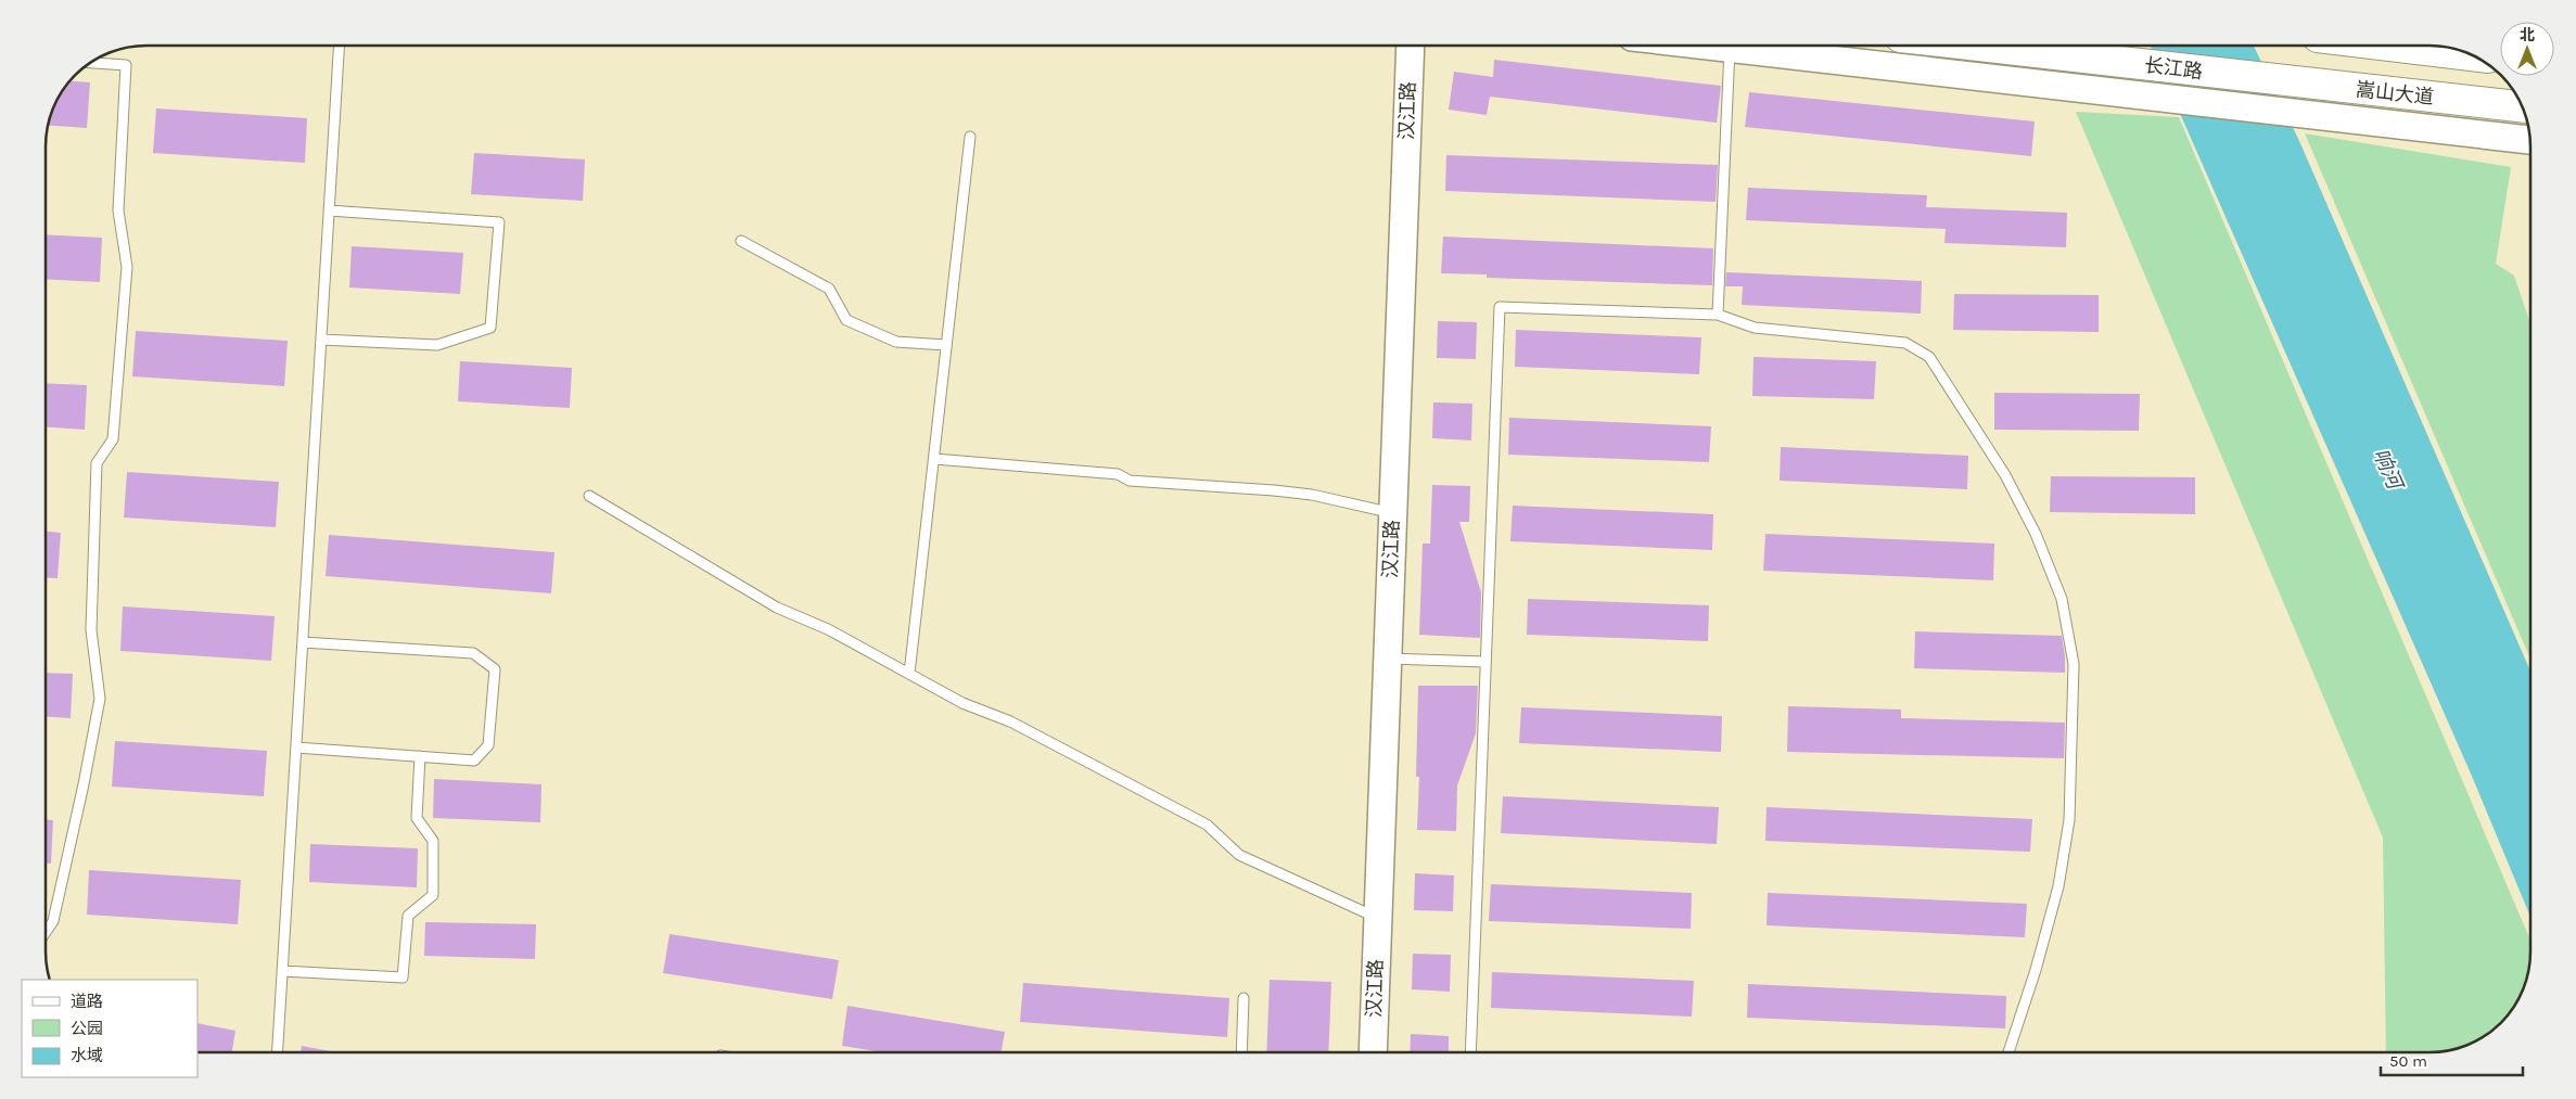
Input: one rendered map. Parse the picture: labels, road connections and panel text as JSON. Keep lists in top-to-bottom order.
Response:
{
  "streets": {
    "main road": ["长江路", "嵩山大道"],
    "street": ["汉江路"]
  },
  "crossings": [
    ["长江路", "嵩山大道"]
  ],
  "water": ["响河"],
  "legend": ["道路", "公园", "水域"],
  "scale_bar": "50 m",
  "north": "top"
}
